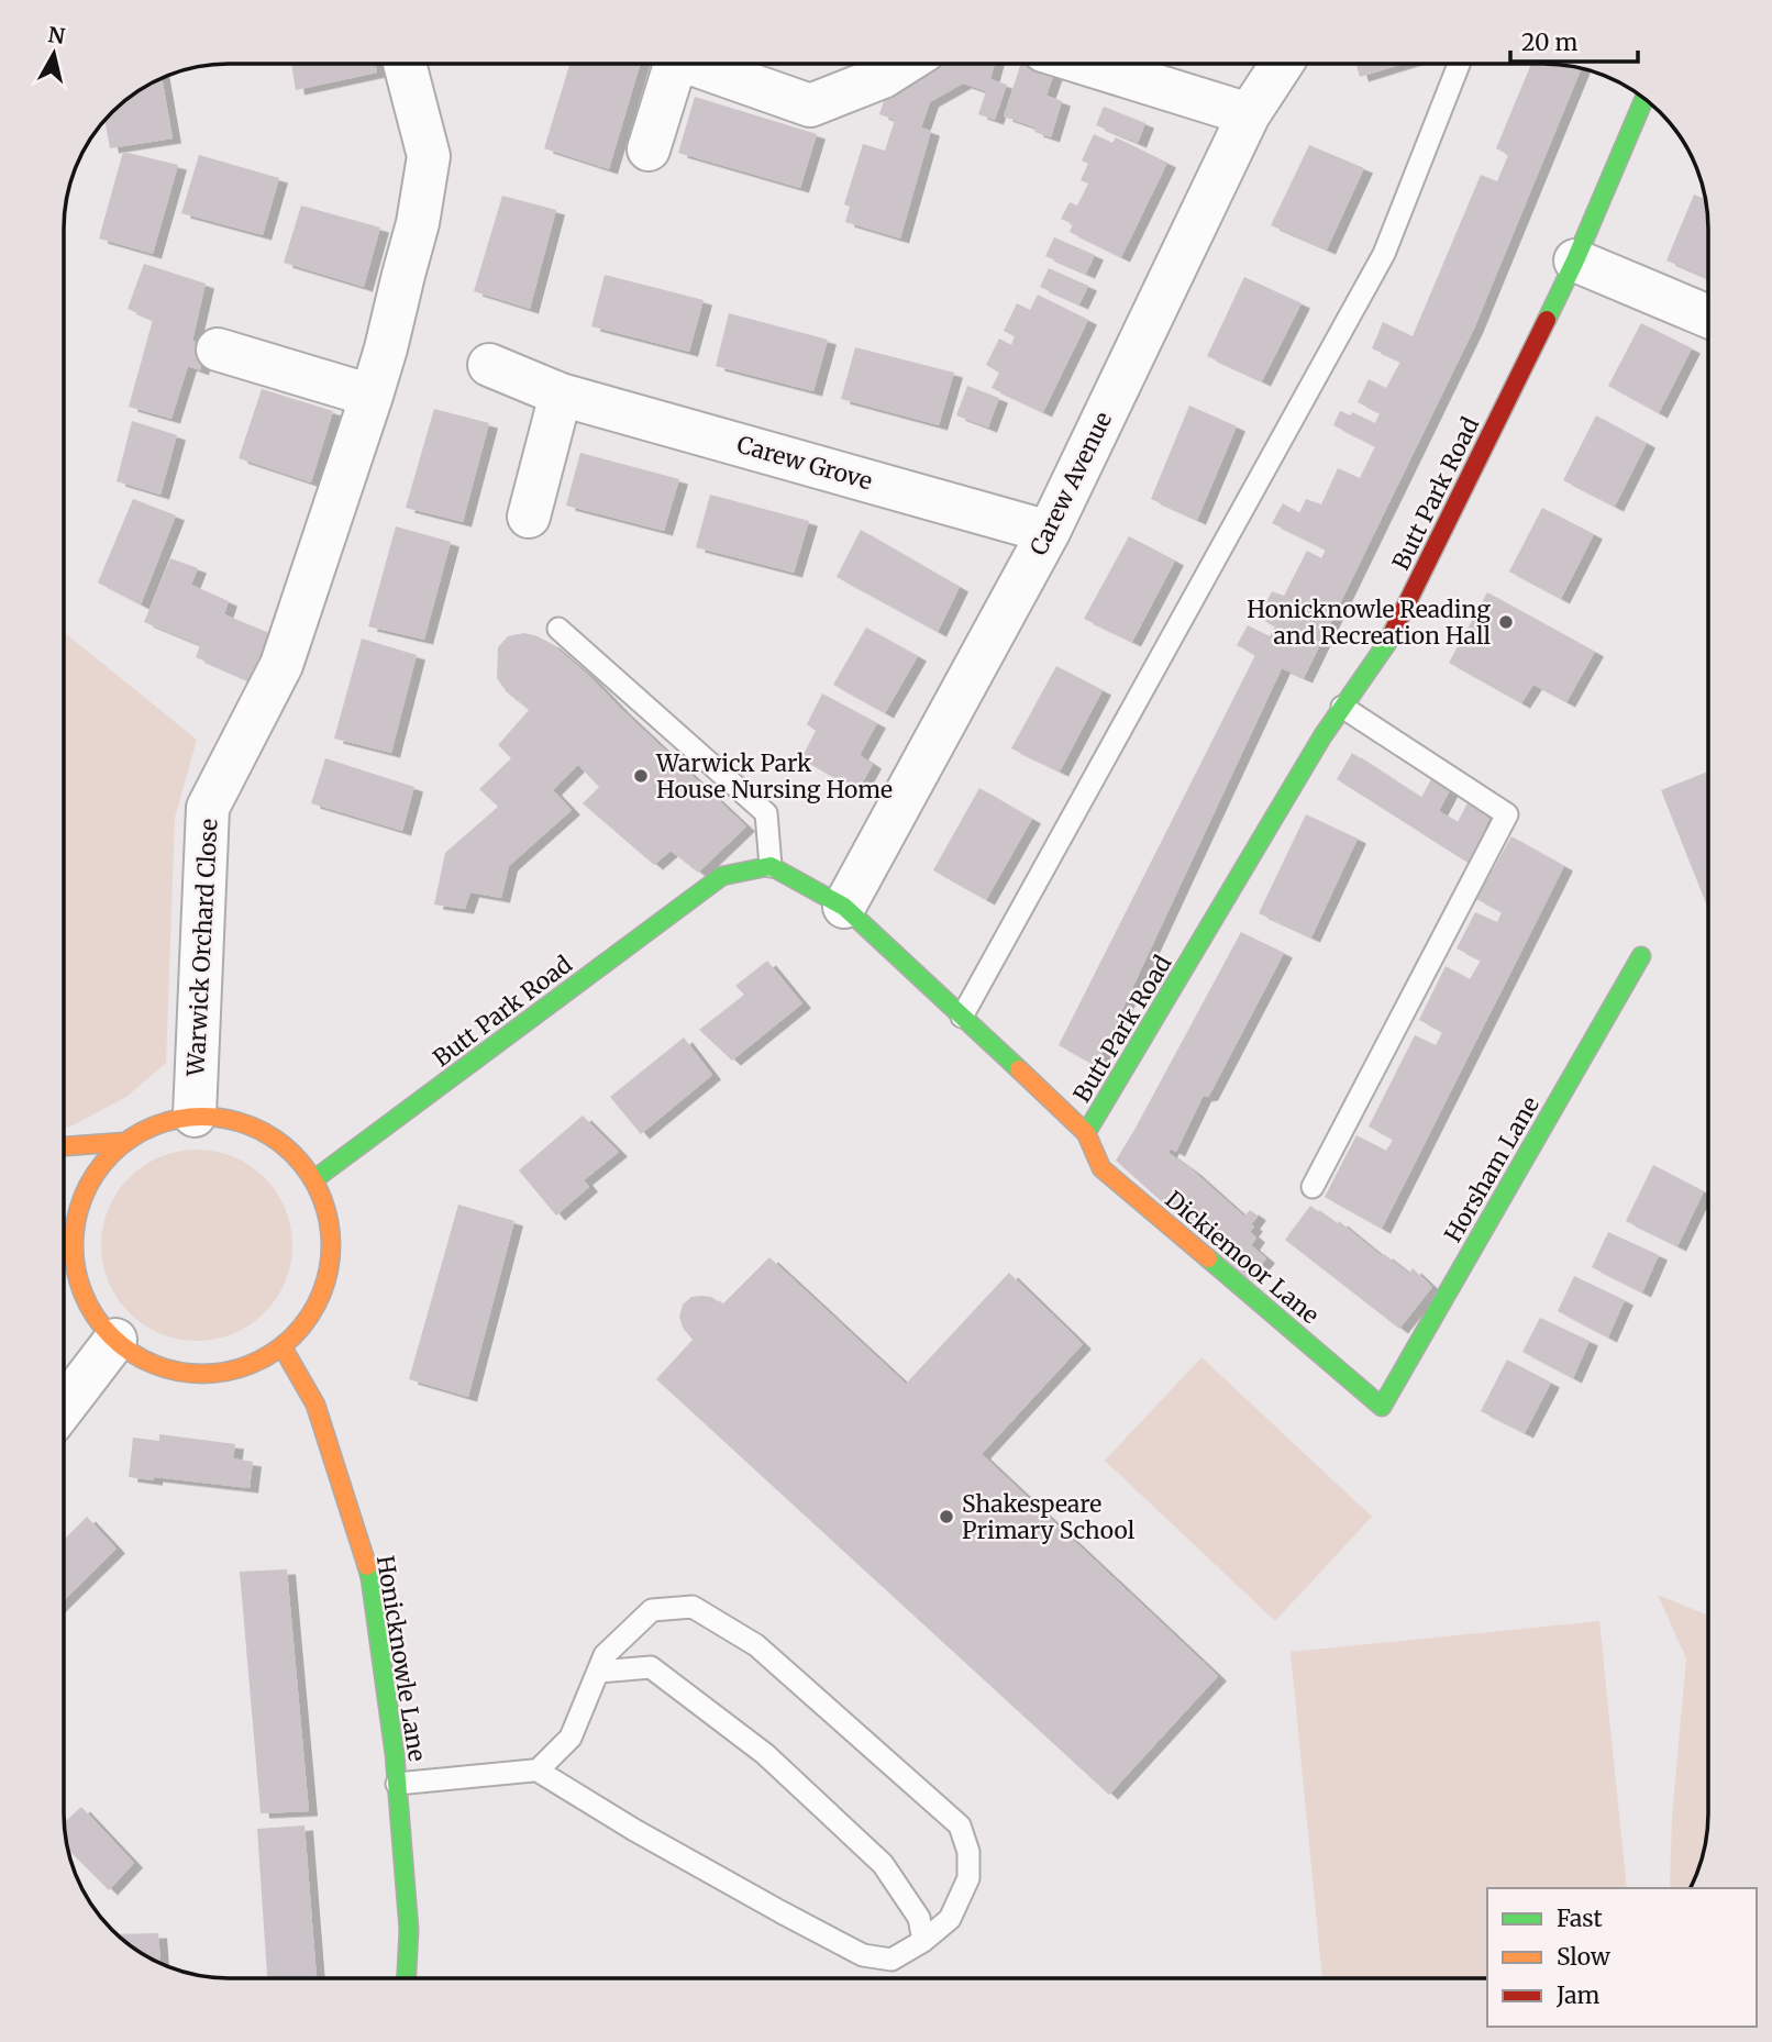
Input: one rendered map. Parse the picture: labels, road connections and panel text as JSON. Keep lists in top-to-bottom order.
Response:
{
  "streets": {
    "street": [
      "Carew Grove",
      "Carew Avenue",
      "Butt Park Road",
      "Warwick Orchard Close",
      "Horsham Lane",
      "Dickiemoor Lane",
      "Honicknowle Lane"
    ]
  },
  "crossings": [
    ["Carew Grove", "Carew Avenue"],
    ["Carew Avenue", "Butt Park Road"],
    ["Butt Park Road", "Warwick Orchard Close"],
    ["Butt Park Road", "Dickiemoor Lane"],
    ["Butt Park Road", "Honicknowle Lane"],
    ["Warwick Orchard Close", "Honicknowle Lane"],
    ["Horsham Lane", "Dickiemoor Lane"]
  ],
  "places": ["Honicknowle Reading and Recreation Hall", "Warwick Park House Nursing Home", "Shakespeare Primary School"],
  "legend": ["Fast", "Slow", "Jam"],
  "scale_bar": "20 m",
  "north": "top"
}
